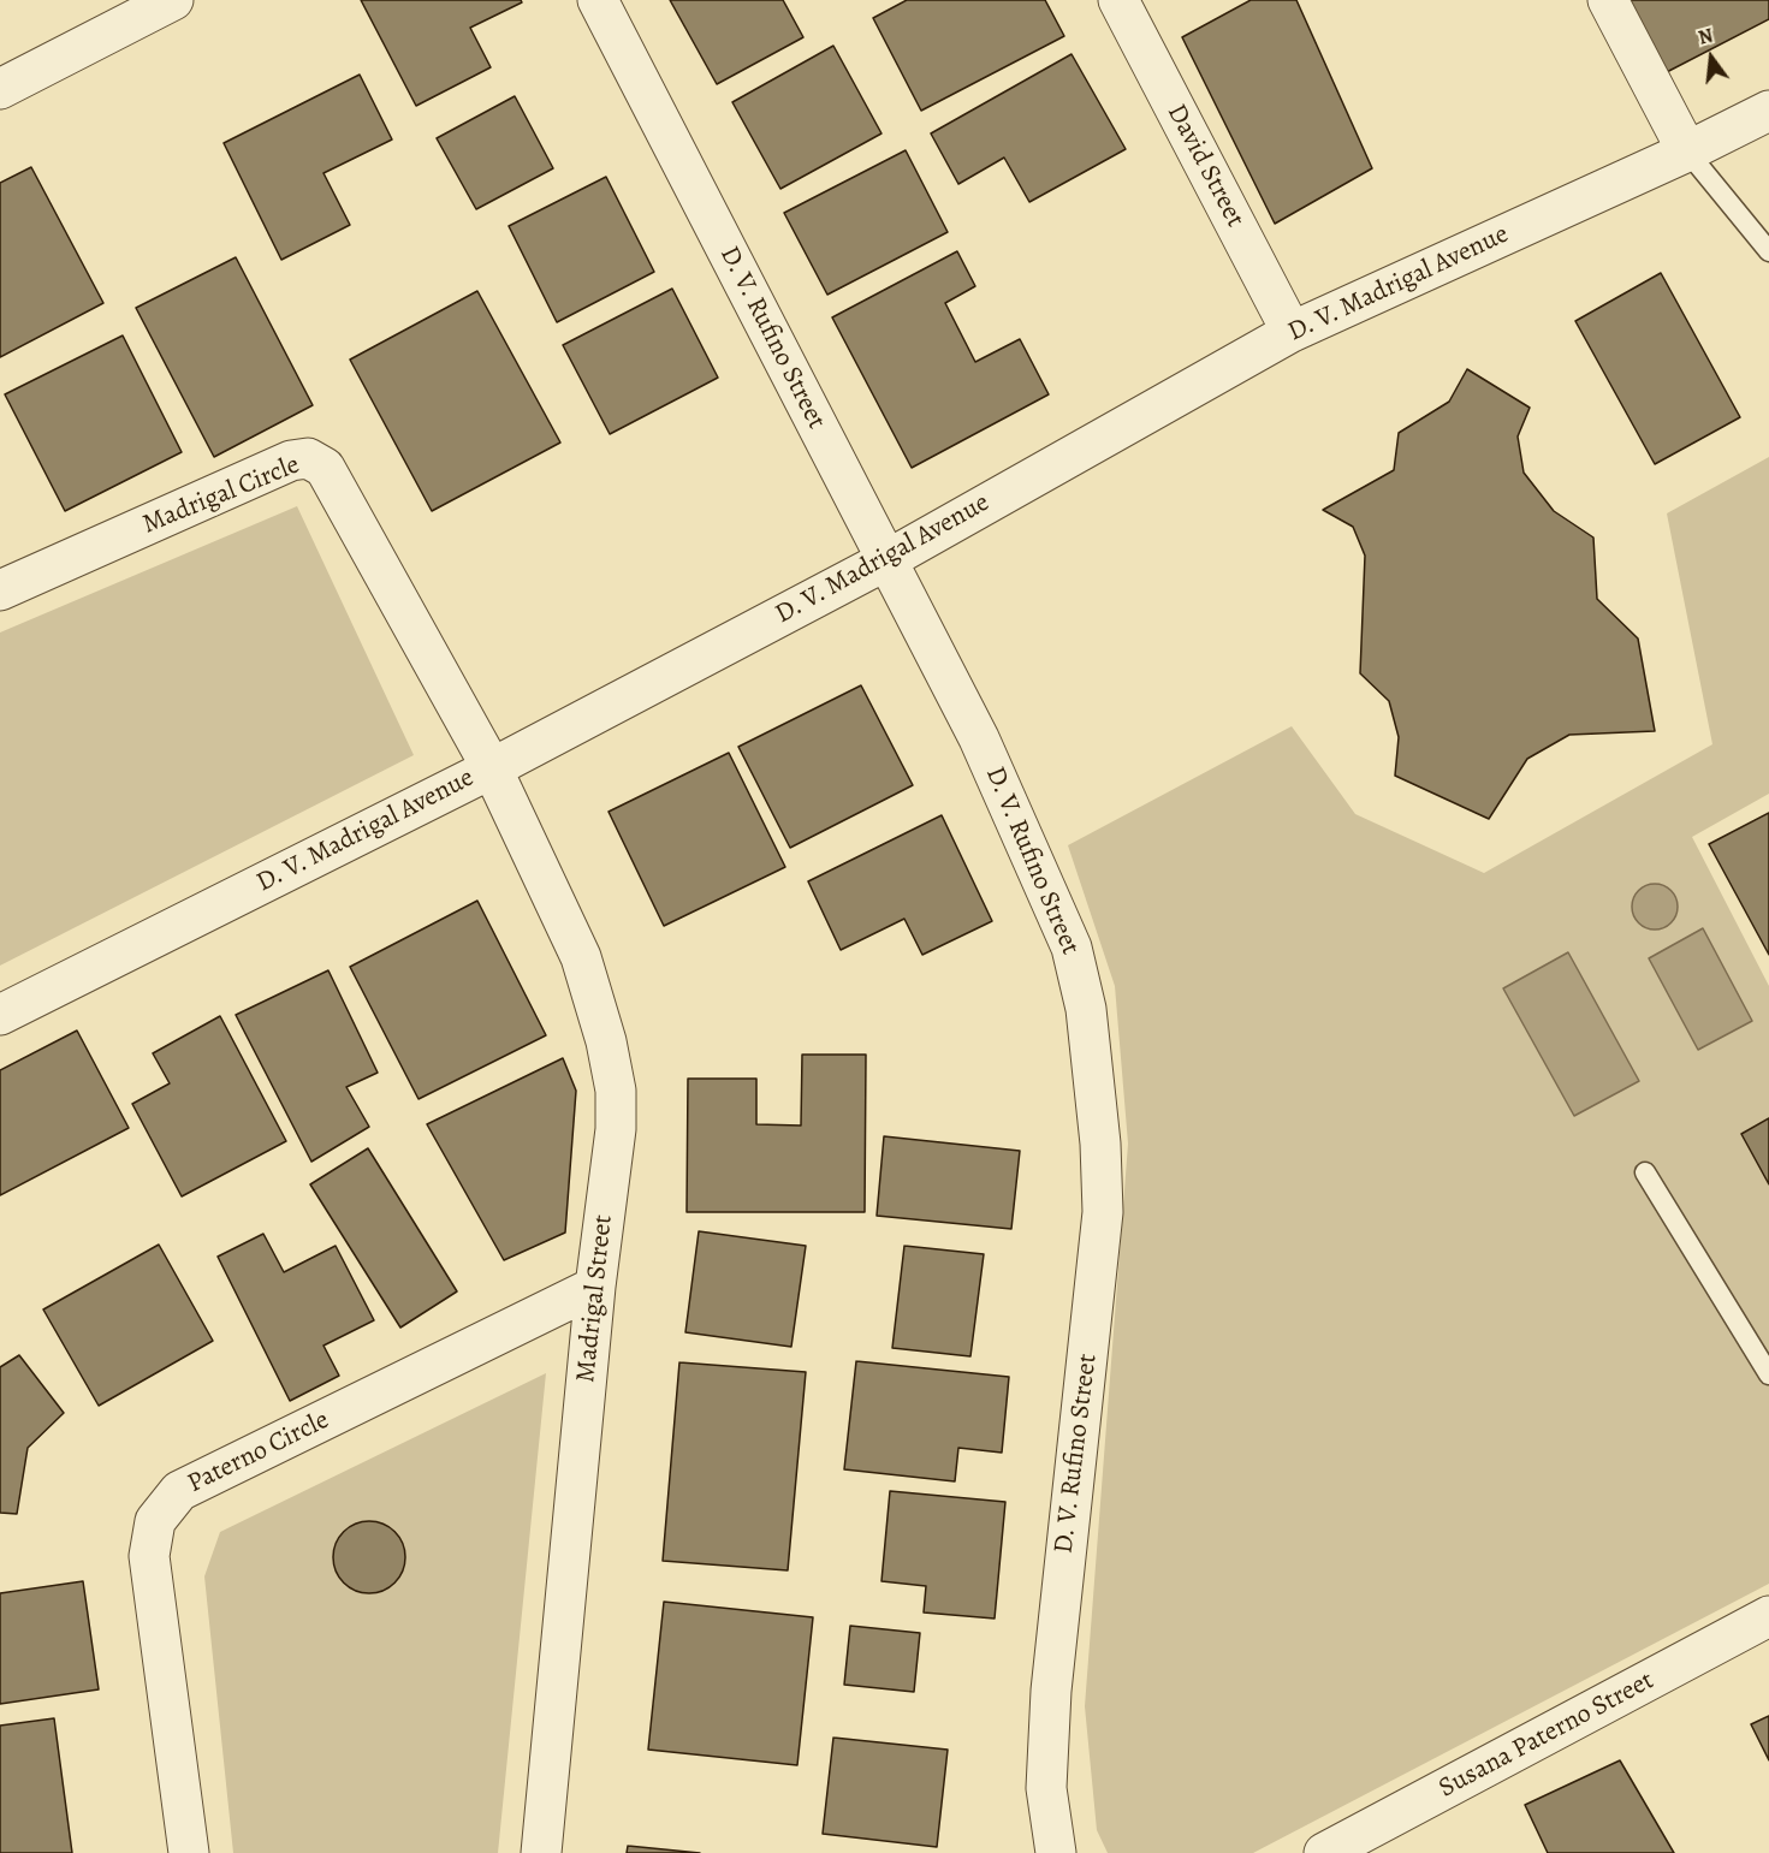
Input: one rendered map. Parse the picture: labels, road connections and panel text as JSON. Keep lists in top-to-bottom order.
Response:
{
  "streets": {
    "street": [
      "David Street",
      "D. V. Madrigal Avenue",
      "D. V. Rufino Street",
      "Madrigal Circle",
      "Madrigal Street",
      "Paterno Circle",
      "Susana Paterno Street"
    ]
  },
  "crossings": [
    ["David Street", "D. V. Madrigal Avenue"],
    ["D. V. Madrigal Avenue", "D. V. Rufino Street"],
    ["D. V. Madrigal Avenue", "Madrigal Circle"],
    ["D. V. Madrigal Avenue", "Madrigal Street"],
    ["Madrigal Circle", "Madrigal Street"],
    ["Madrigal Street", "Paterno Circle"]
  ],
  "north": "top"
}
